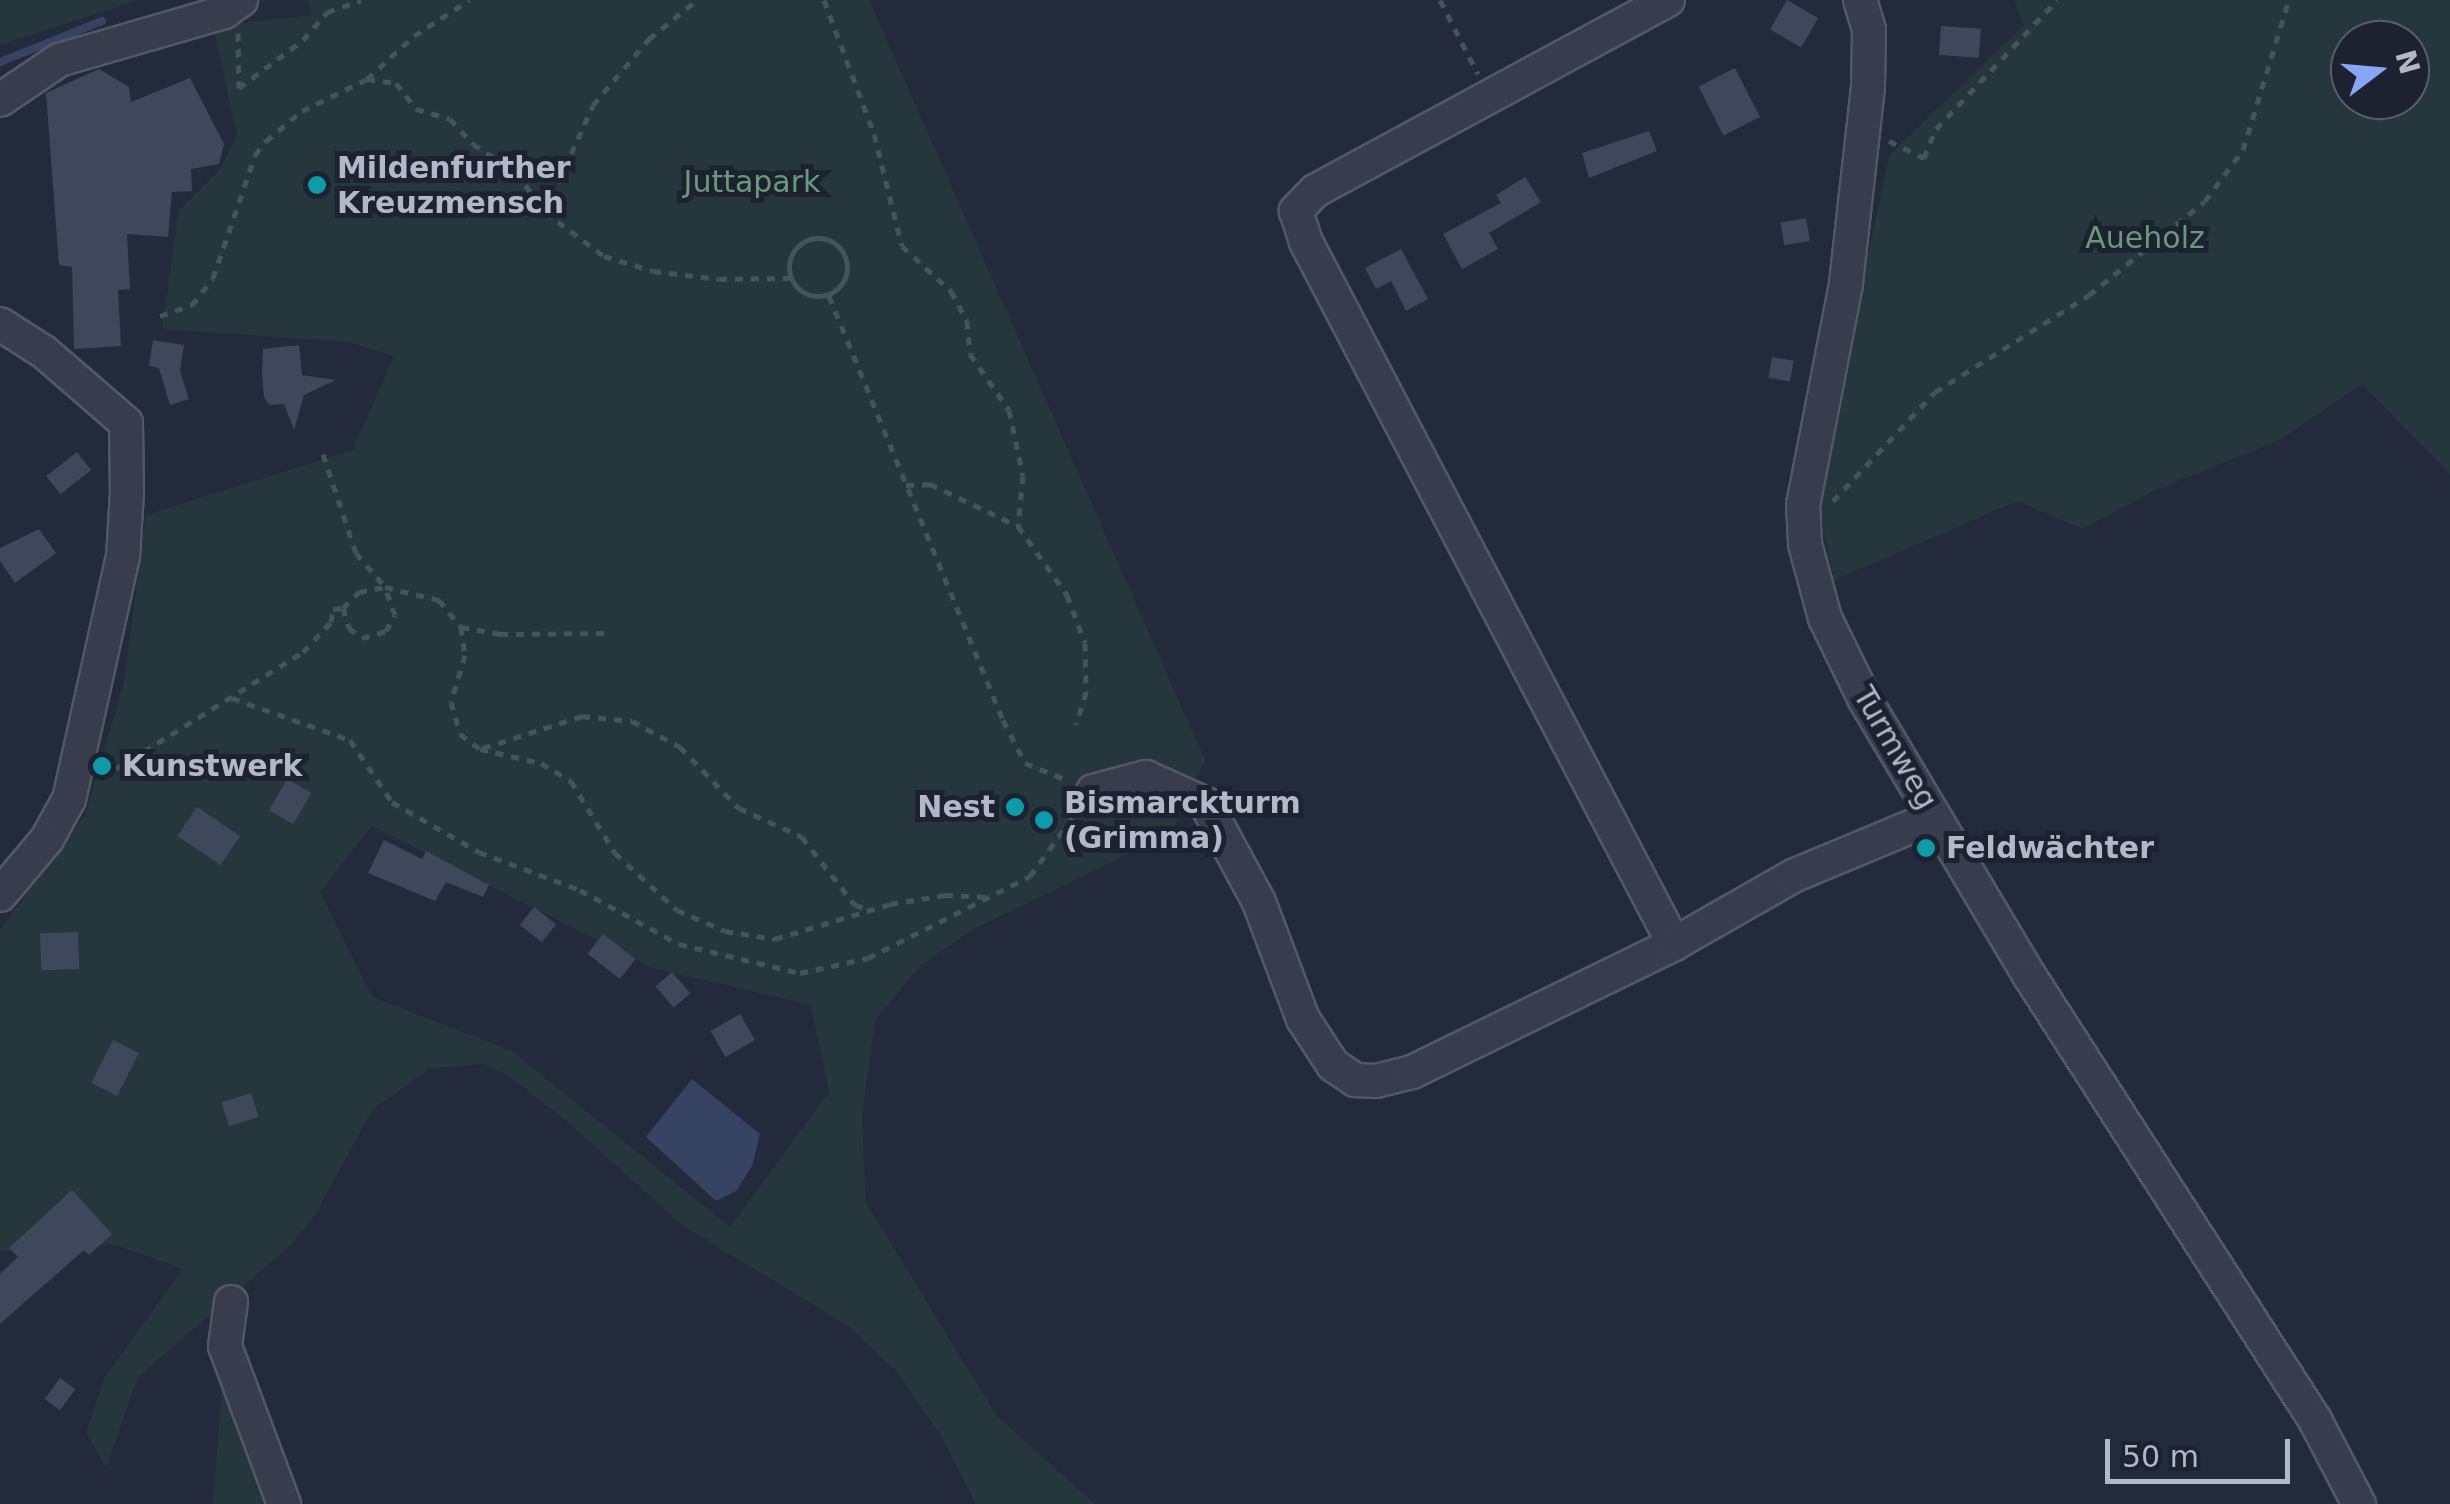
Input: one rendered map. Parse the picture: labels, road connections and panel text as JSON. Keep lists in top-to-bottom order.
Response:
{
  "streets": {
    "street": ["Turmweg"]
  },
  "parks": ["Juttapark", "Aueholz"],
  "places": [
    "Mildenfurther Kreuzmensch",
    "Kunstwerk",
    "Nest",
    "Bismarckturm (Grimma)",
    "Feldwächter"
  ],
  "scale_bar": "50 m",
  "north": "right"
}
